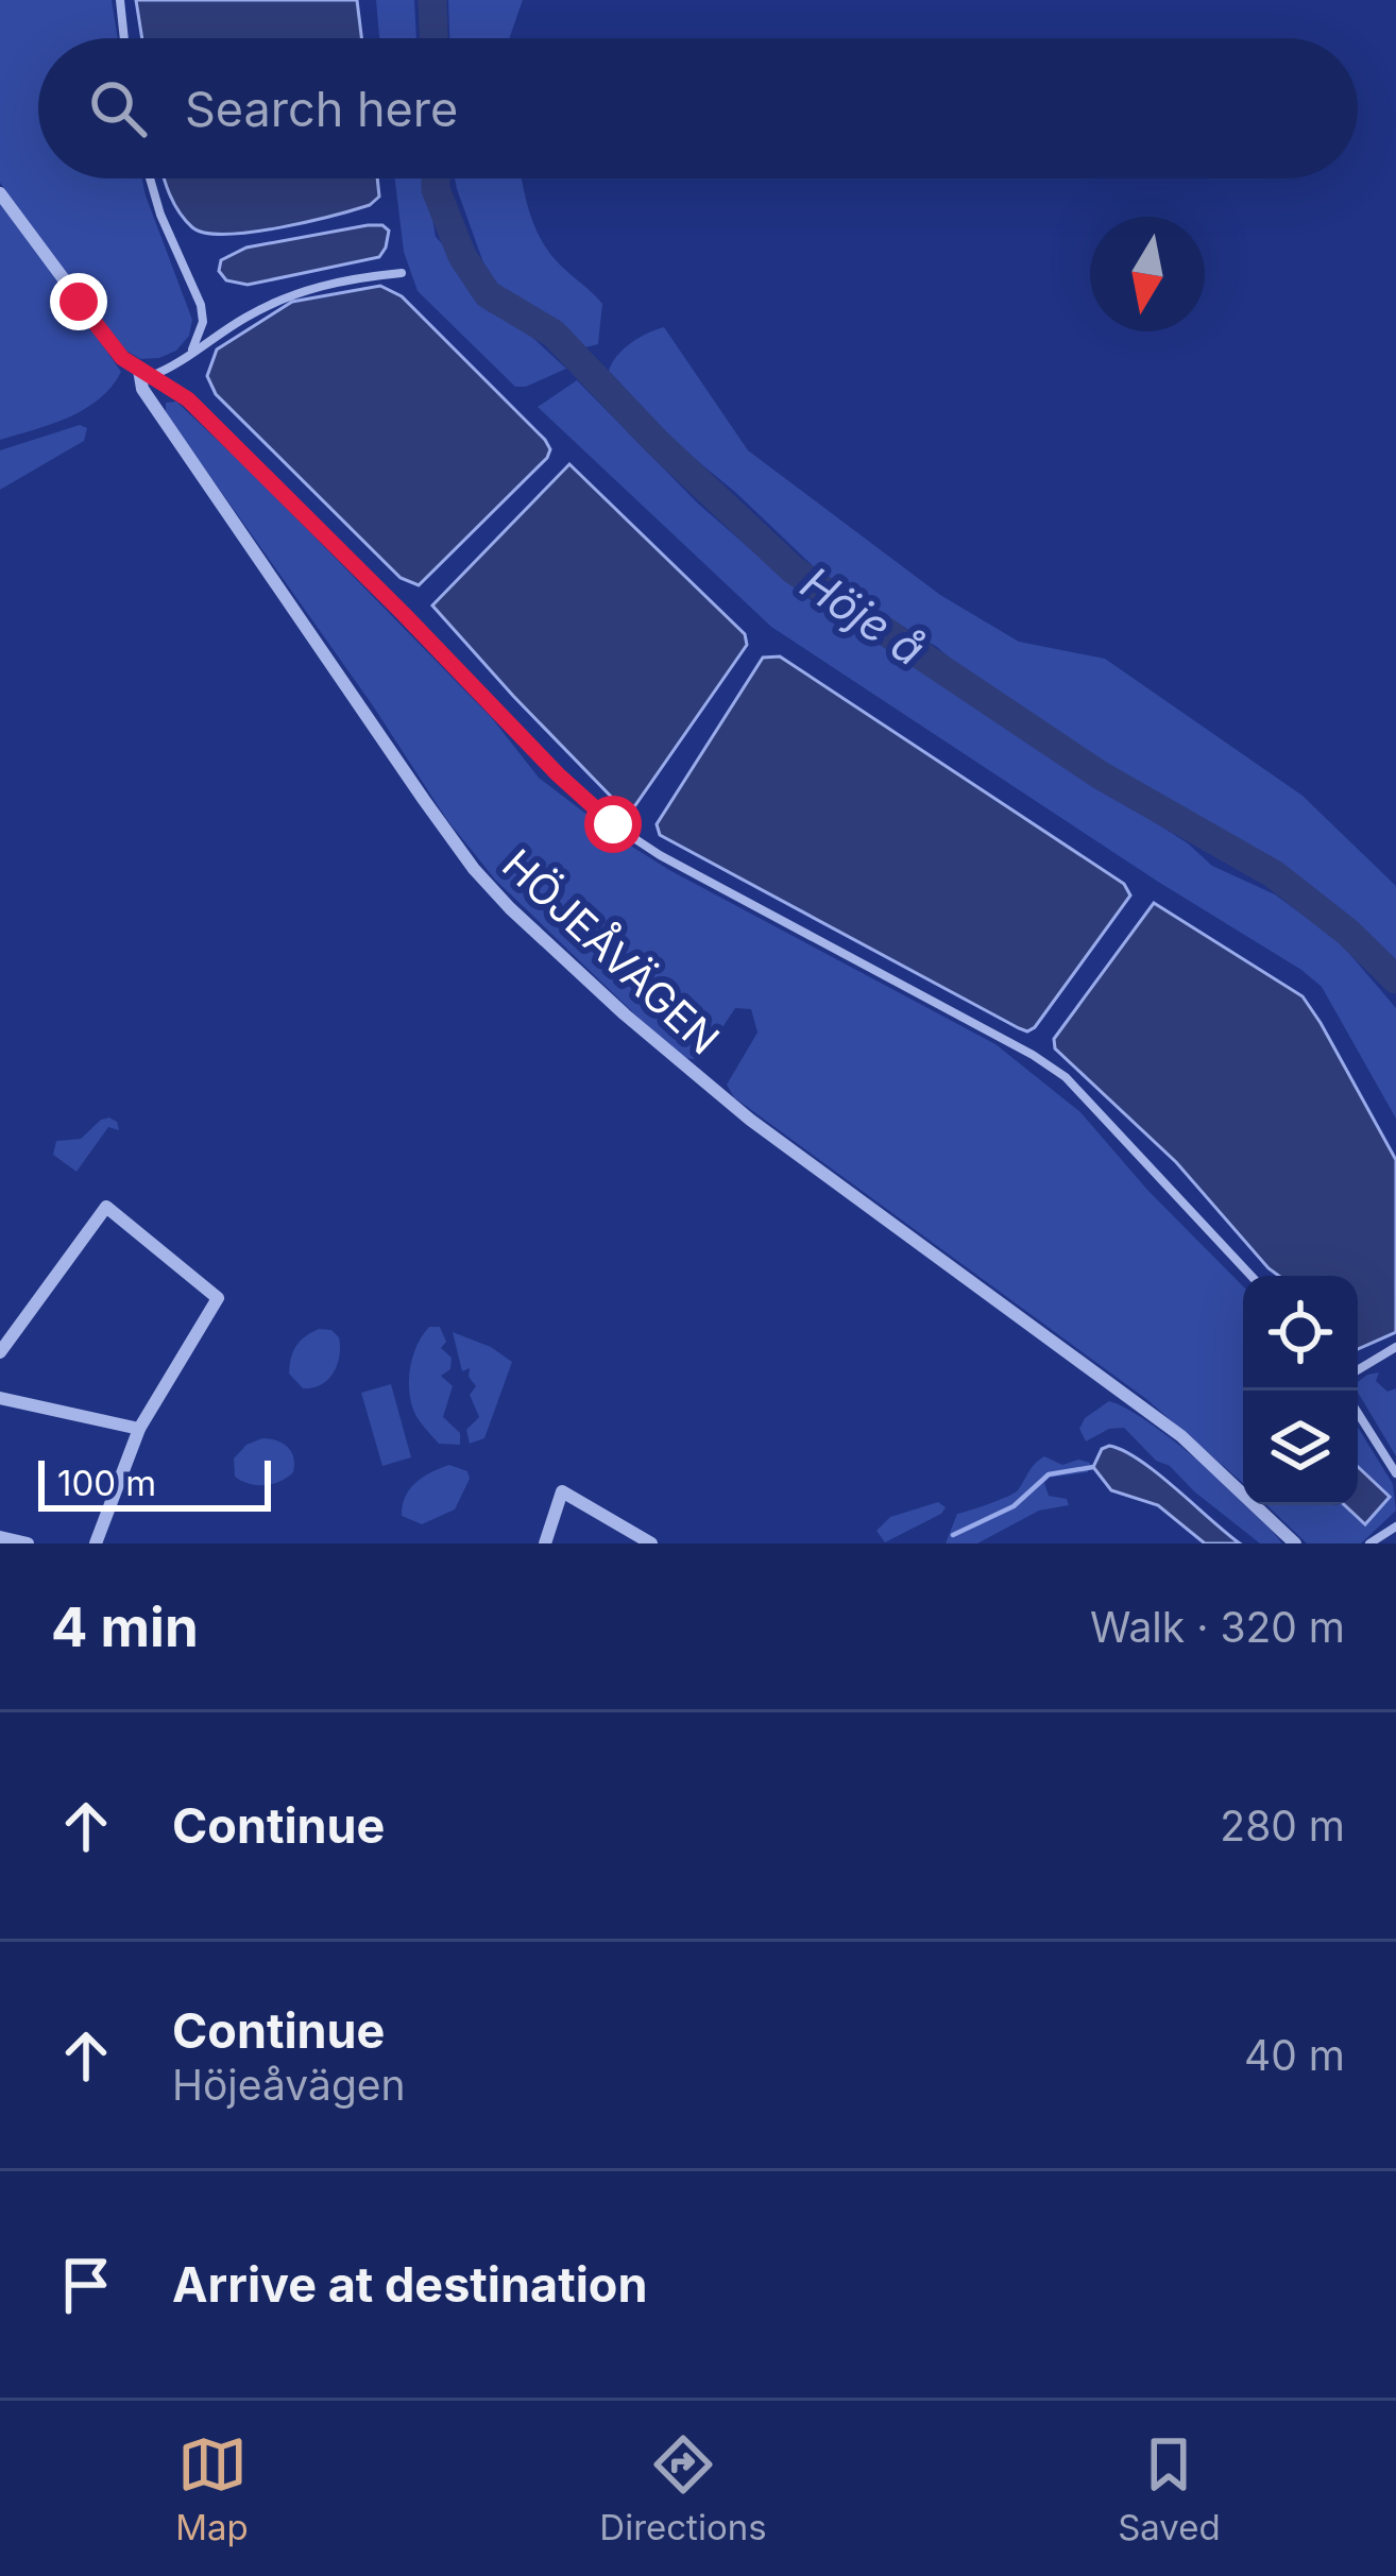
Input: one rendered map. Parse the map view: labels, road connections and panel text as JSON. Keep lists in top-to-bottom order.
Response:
{
  "streets": {
    "street": ["HÖJEÅVÄGEN"]
  },
  "water": ["Höje å"],
  "scale_bar": "100 m",
  "north": "bottom",
  "page": {
    "search": "Search here",
    "scale": "100 m",
    "heading": ["4 min", "Walk · 320 m"],
    "list": [
      ["Continue", "280 m"],
      ["Continue", "Höjeåvägen", "40 m"],
      "Arrive at destination"
    ],
    "nav": ["Map", "Directions", "Saved"]
  }
}
